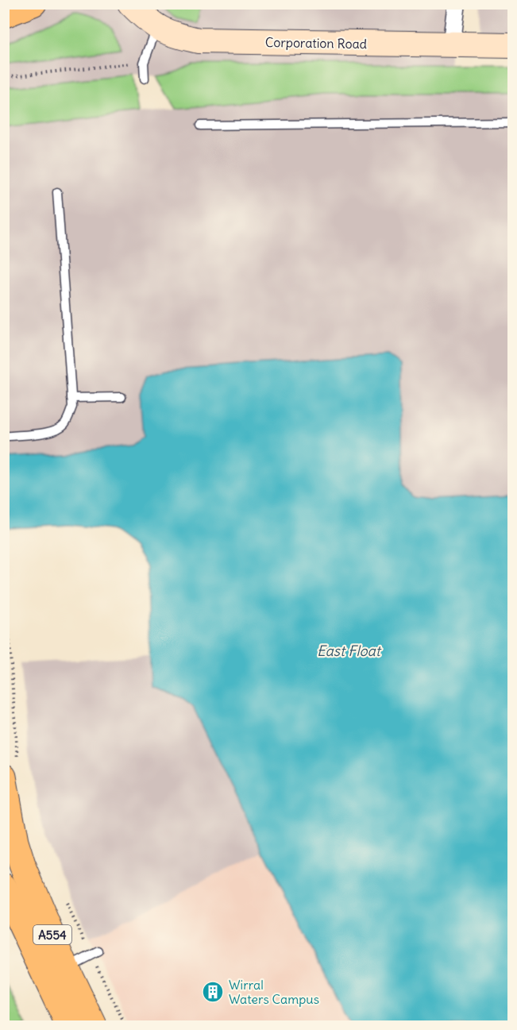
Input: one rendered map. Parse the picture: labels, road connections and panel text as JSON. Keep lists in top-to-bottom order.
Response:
{
  "streets": {
    "main road": ["Corporation Road", "A554"]
  },
  "water": ["East Float"],
  "places": {
    "building": ["Wirral Waters Campus"]
  }
}
